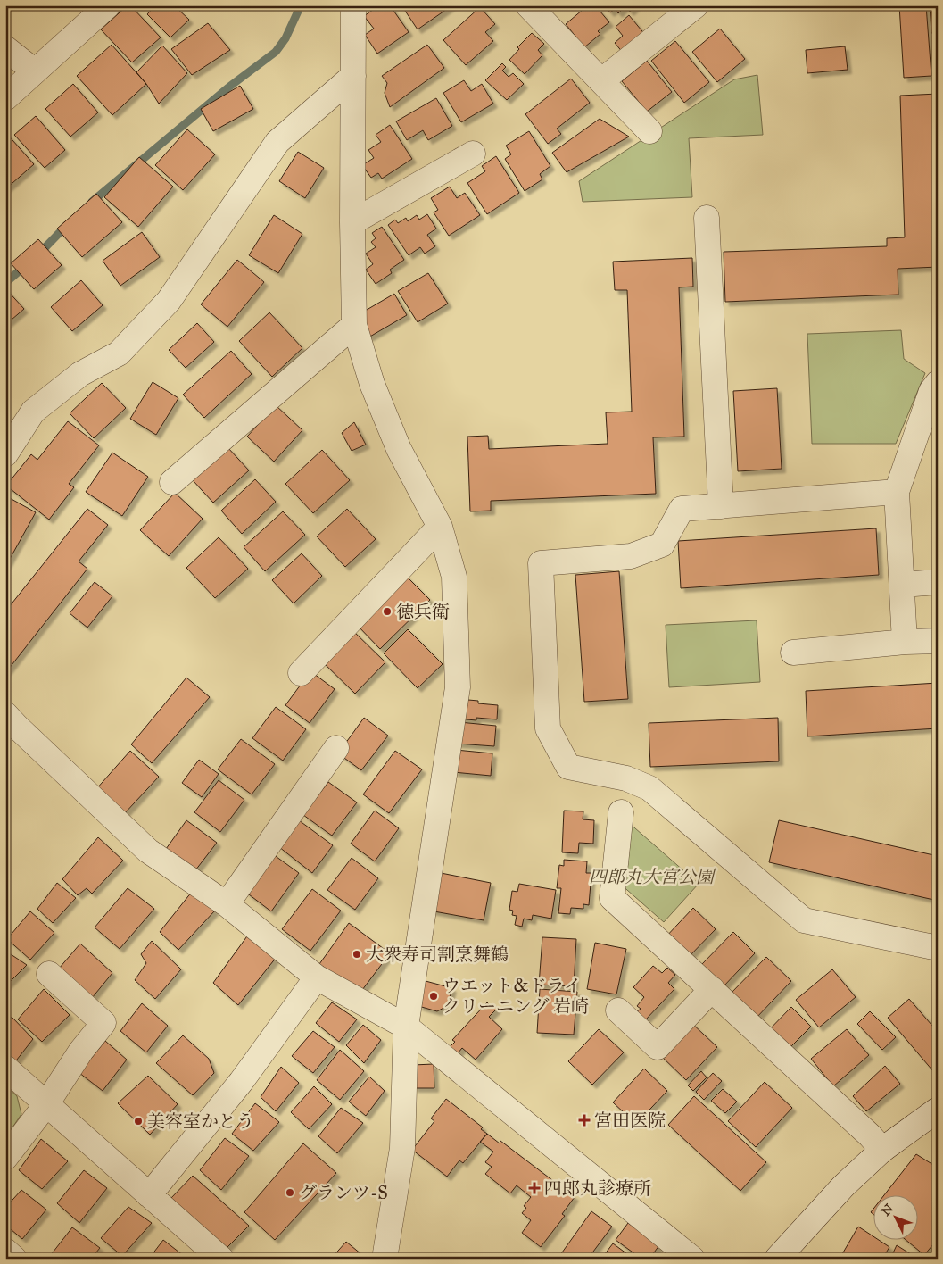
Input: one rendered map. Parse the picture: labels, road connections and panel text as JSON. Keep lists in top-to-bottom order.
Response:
{
  "parks": ["四郎丸大宮公園"],
  "places": {
    "other": [
      "徳兵衛",
      "大衆寿司割烹舞鶴",
      "ウエット&ドライ クリーニング 岩崎",
      "美容室かとう",
      "グランツ-S"
    ],
    "health": ["宮田医院", "四郎丸診療所"]
  },
  "north": "top left"
}
